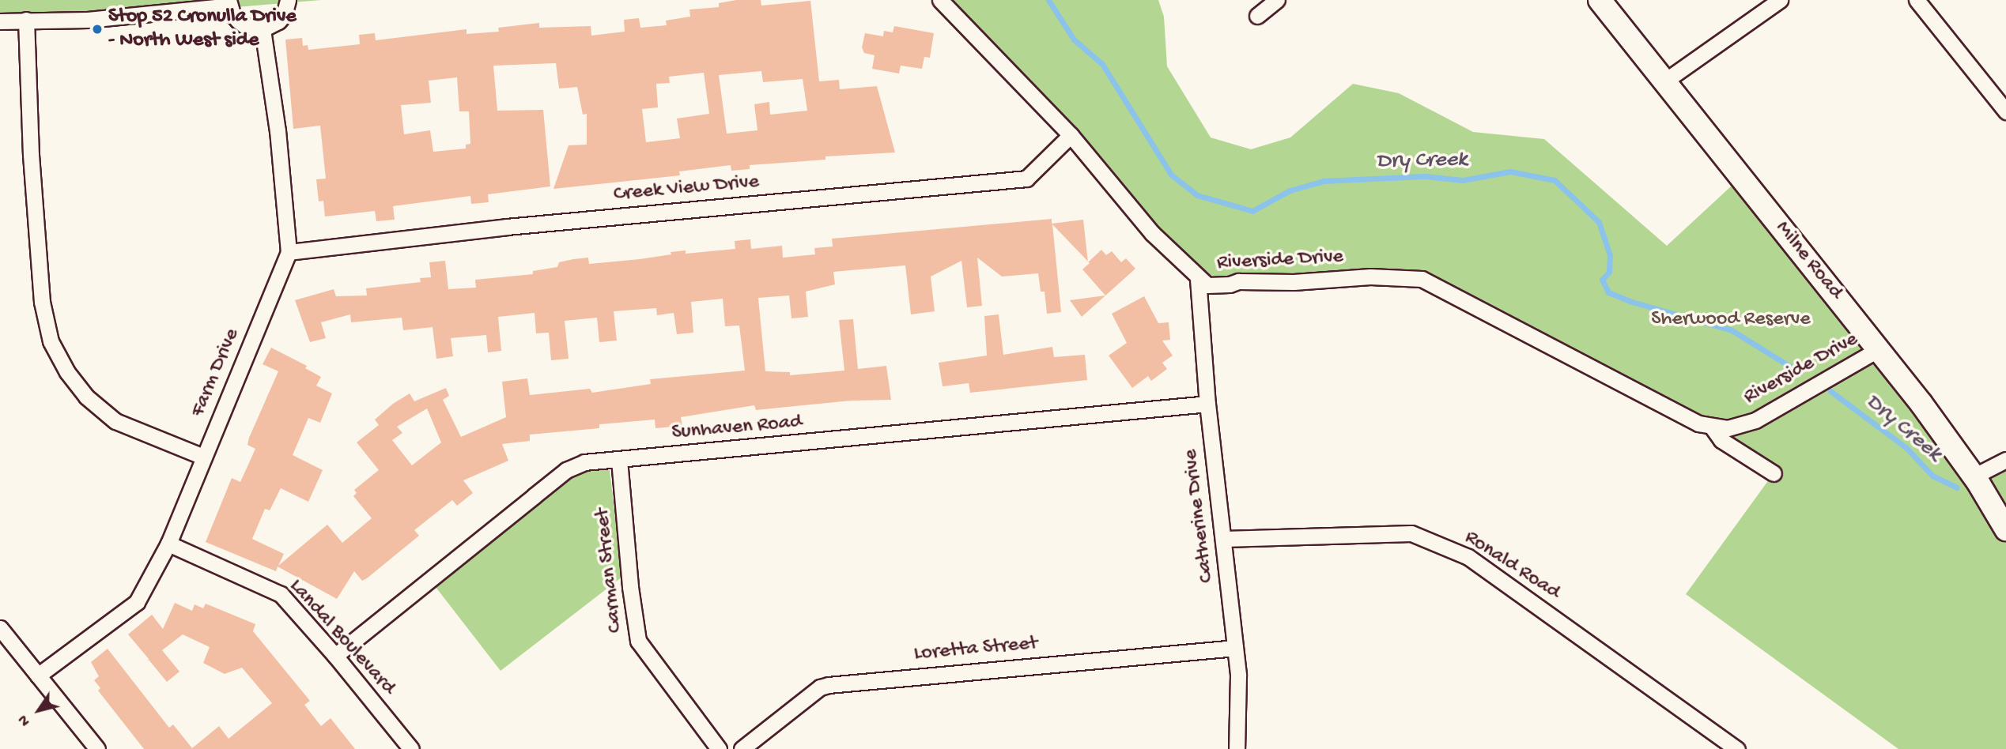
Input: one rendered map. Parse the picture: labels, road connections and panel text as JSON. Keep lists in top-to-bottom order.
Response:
{
  "streets": {
    "main road": ["Milne Road"],
    "street": [
      "Creek View Drive",
      "Riverside Drive",
      "Farm Drive",
      "Sunhaven Road",
      "Catherine Drive",
      "Ronald Road",
      "Carman Street",
      "Landal Boulevard",
      "Loretta Street"
    ]
  },
  "crossings": [
    ["Creek View Drive", "Riverside Drive"],
    ["Creek View Drive", "Farm Drive"],
    ["Riverside Drive", "Milne Road"],
    ["Riverside Drive", "Catherine Drive"],
    ["Farm Drive", "Landal Boulevard"],
    ["Sunhaven Road", "Catherine Drive"],
    ["Sunhaven Road", "Carman Street"],
    ["Sunhaven Road", "Landal Boulevard"],
    ["Catherine Drive", "Ronald Road"],
    ["Catherine Drive", "Loretta Street"]
  ],
  "water": ["Dry Creek"],
  "parks": ["Sherwood Reserve"],
  "places": ["Stop 52 Cronulla Drive - North West side"],
  "north": "bottom left"
}
